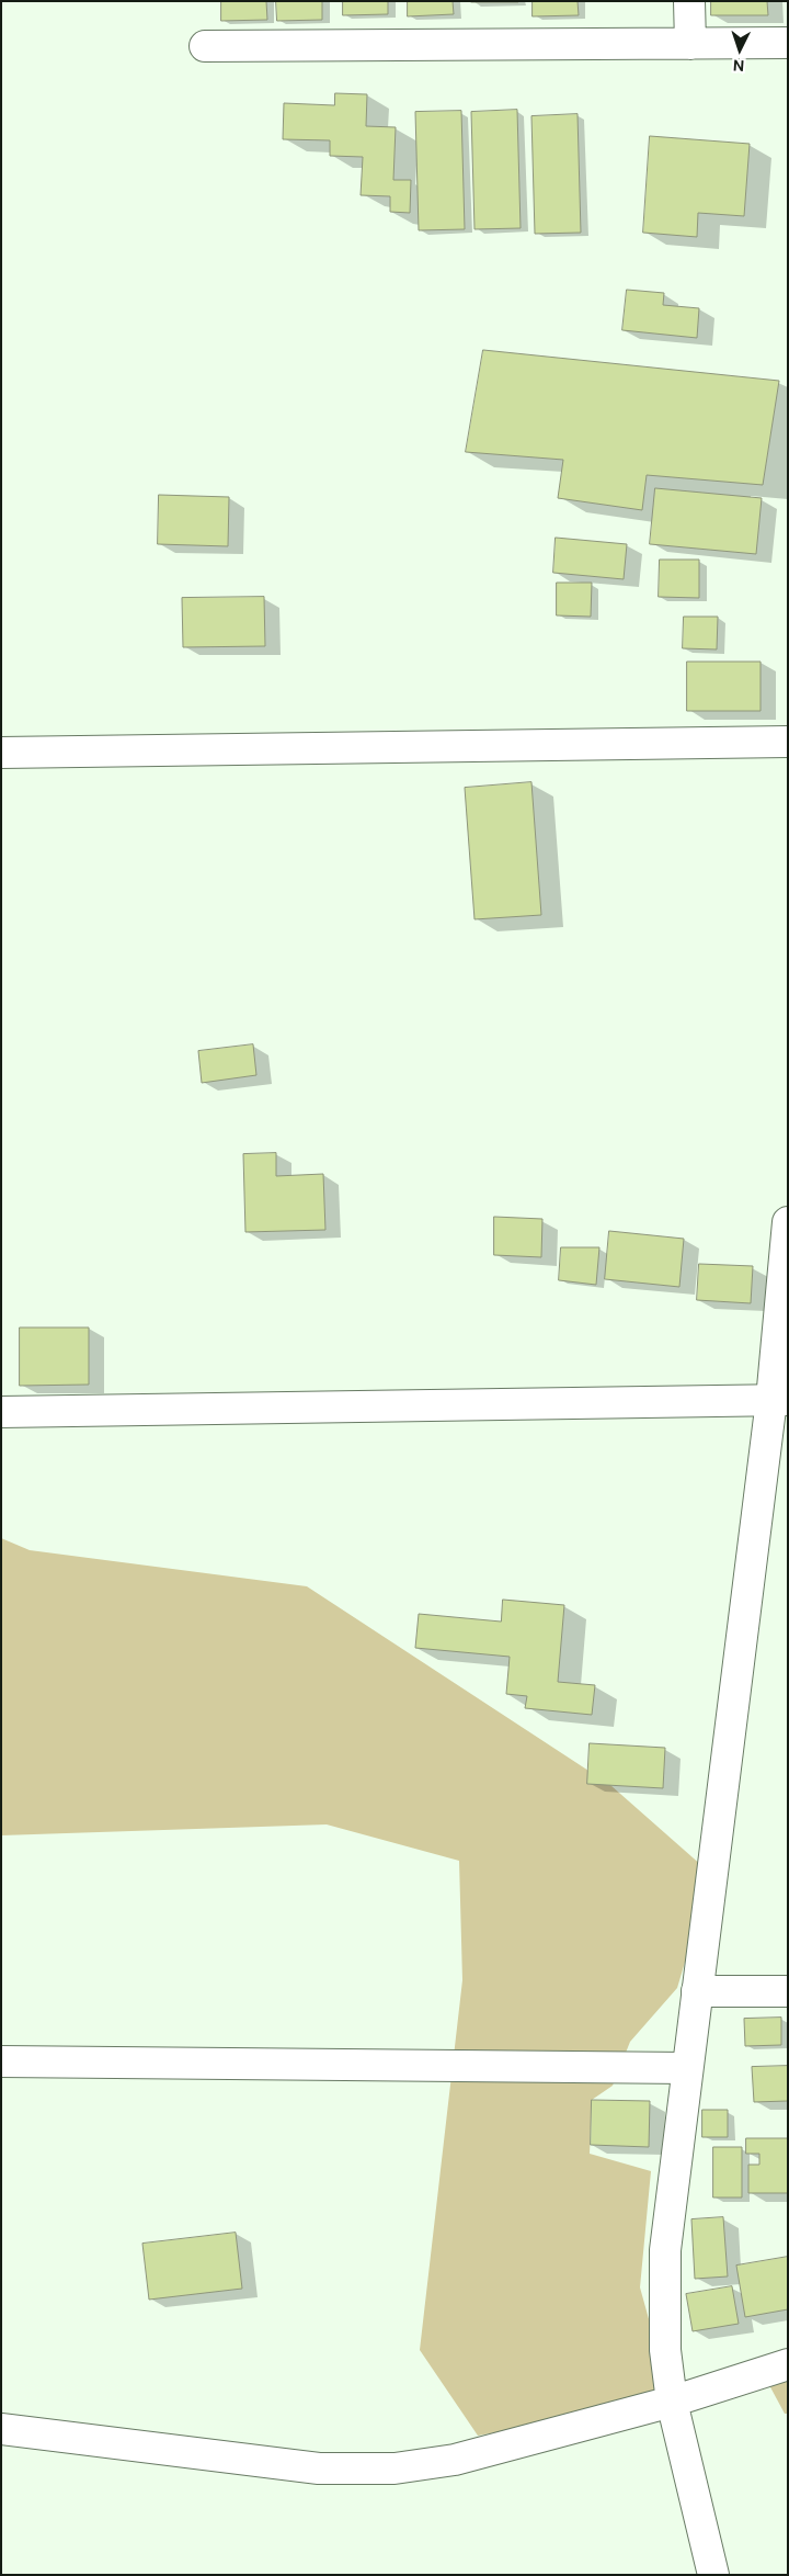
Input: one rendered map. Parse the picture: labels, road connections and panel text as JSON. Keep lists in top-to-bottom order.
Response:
{
  "north": "bottom"
}
